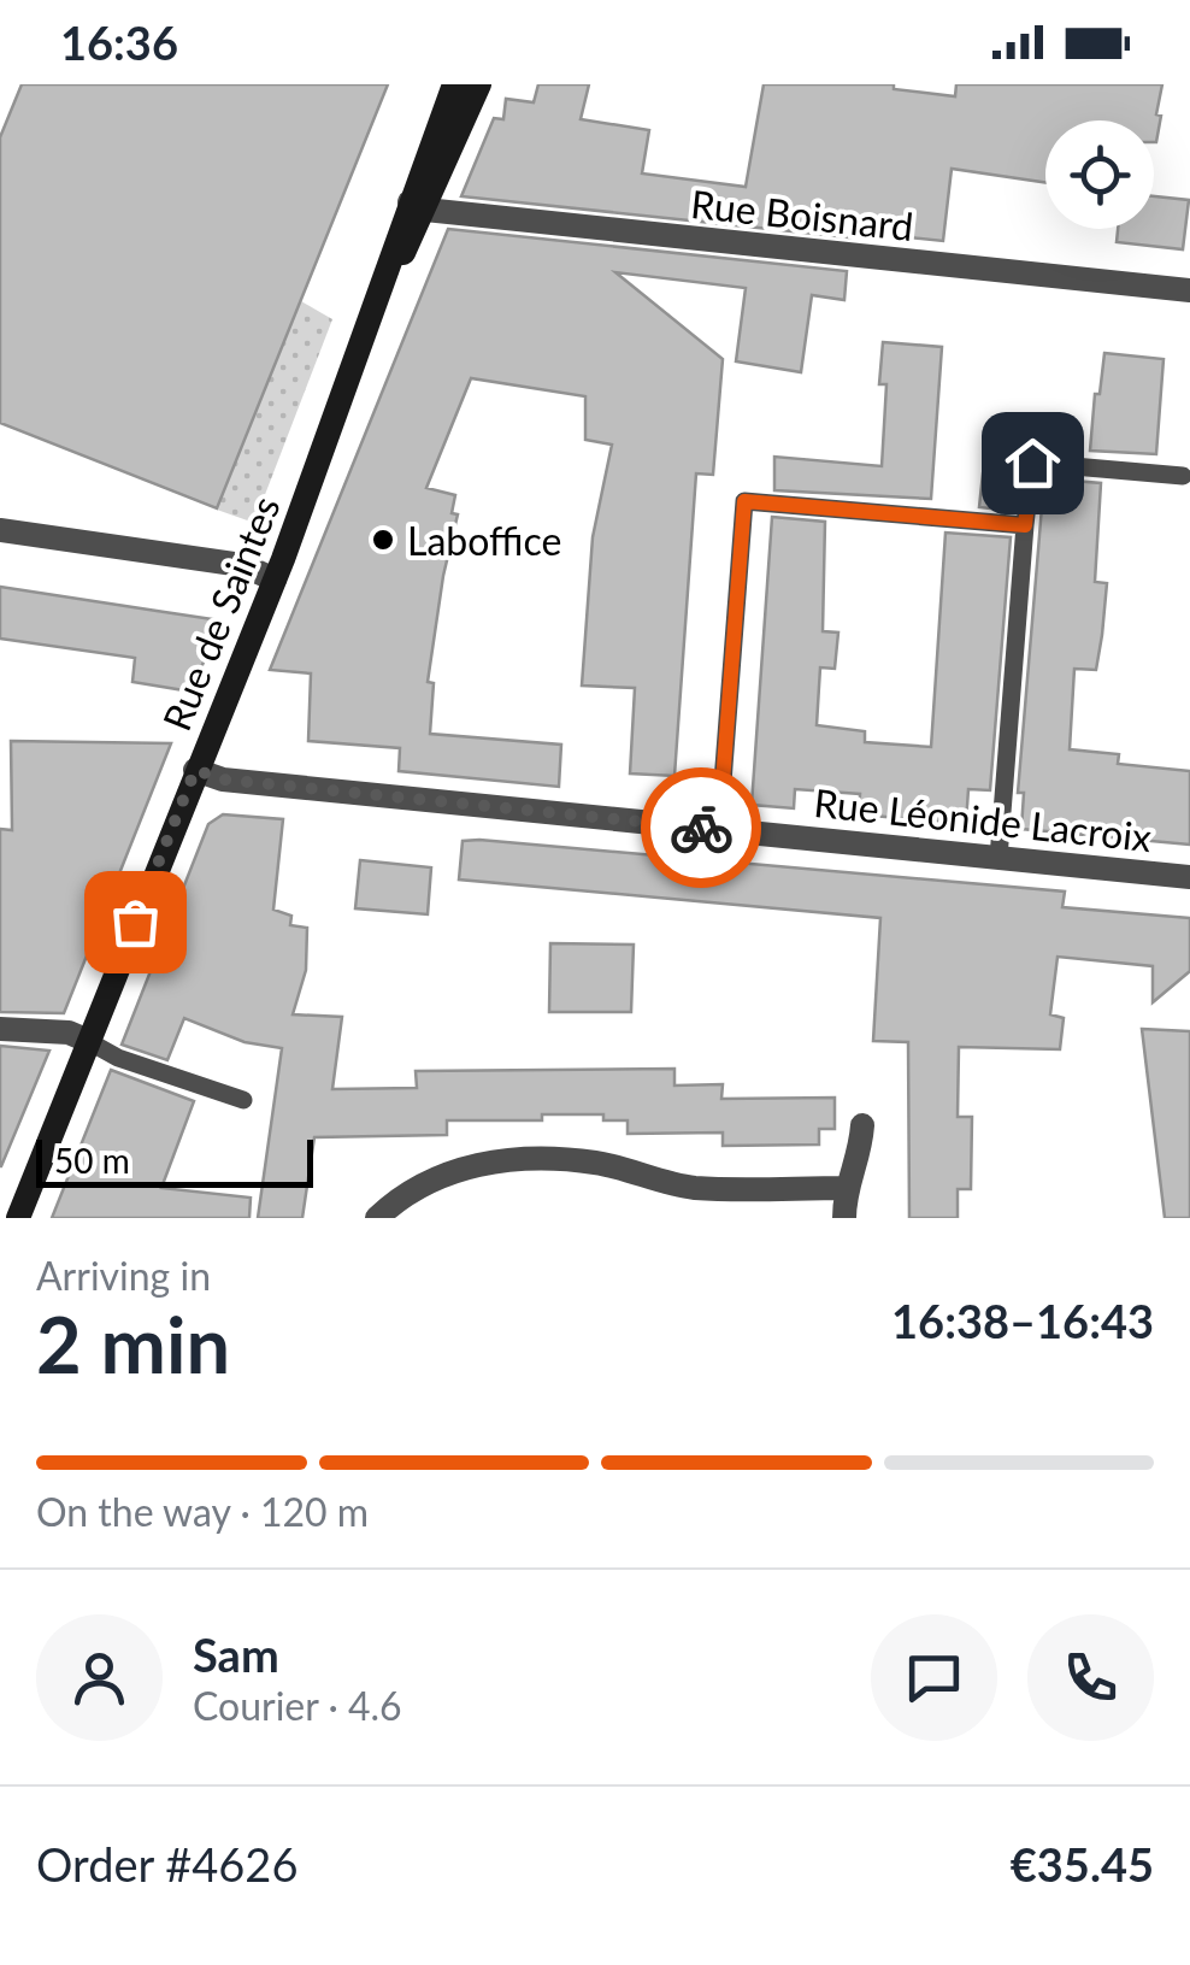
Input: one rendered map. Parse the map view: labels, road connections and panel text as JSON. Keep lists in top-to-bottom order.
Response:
{
  "streets": {
    "main road": ["Rue de Saintes"],
    "street": ["Rue Boisnard", "Rue Léonide Lacroix"]
  },
  "crossings": [
    ["Rue Boisnard", "Rue de Saintes"],
    ["Rue de Saintes", "Rue Léonide Lacroix"]
  ],
  "places": ["Laboffice"],
  "scale_bar": "50 m",
  "page": {
    "status": "16:36",
    "scale": "50 m",
    "heading": ["2 min", "Arriving in", "16:38–16:43"],
    "panel": [
      "Sam",
      "Courier · 4.6",
      "Order #4626",
      "€35.45"
    ],
    "bar": "On the way · 120 m"
  }
}
